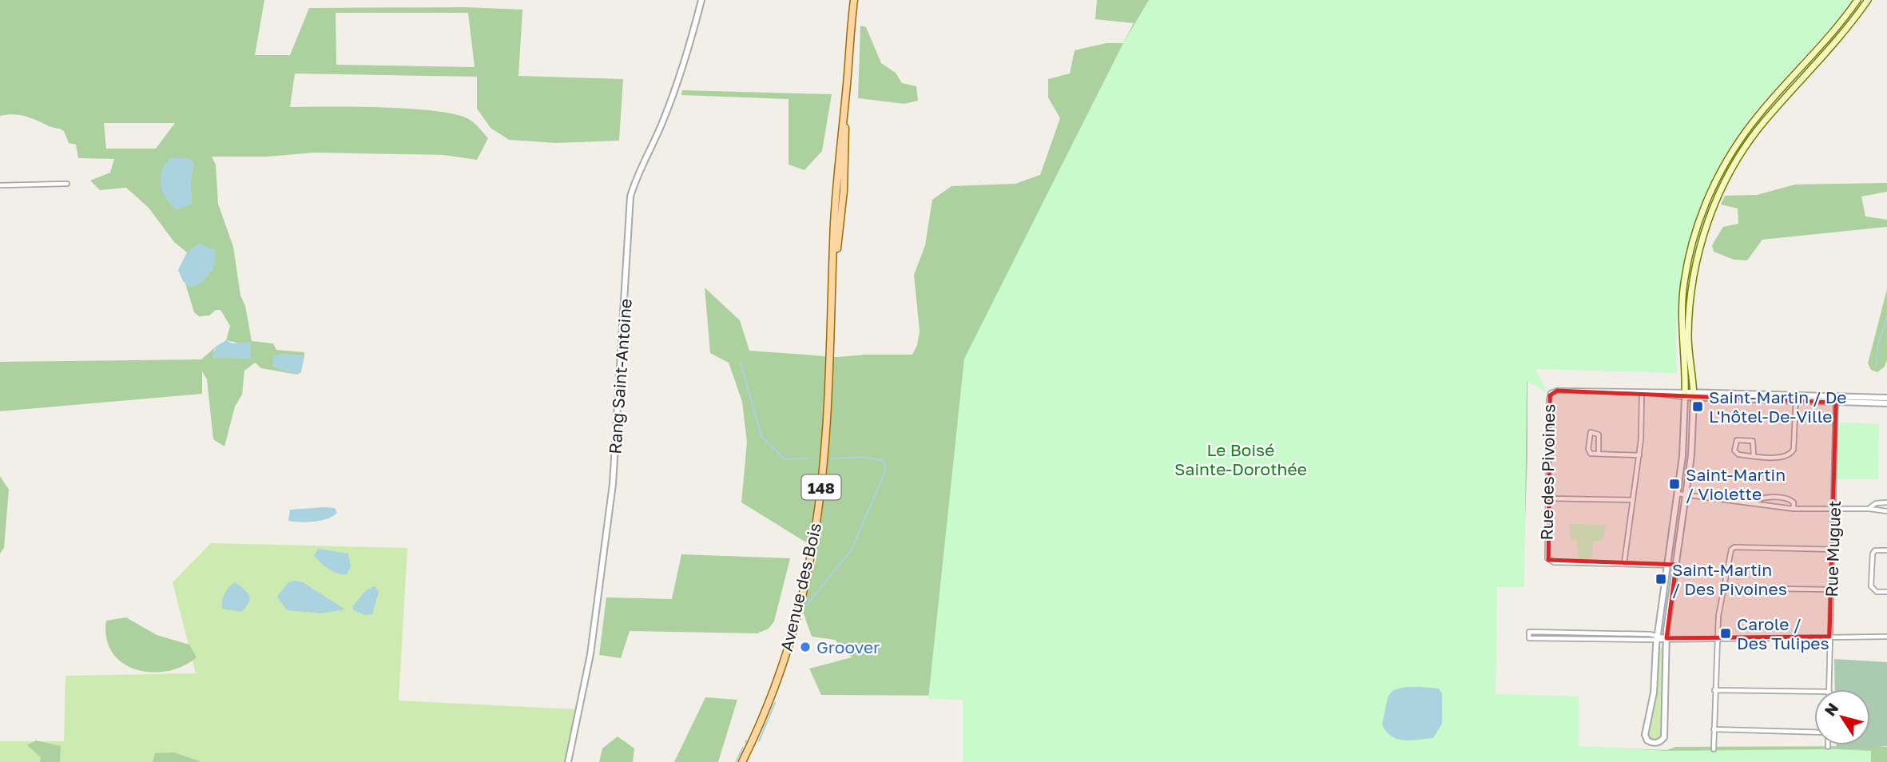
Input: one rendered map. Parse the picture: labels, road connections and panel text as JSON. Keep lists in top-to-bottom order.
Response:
{
  "streets": {
    "main road": ["148", "Avenue des Bois"],
    "street": ["Rang Saint-Antoine", "Rue des Pivoines", "Rue Muguet"]
  },
  "parks": ["Le Boisé Sainte-Dorothée"],
  "places": {
    "transit": [
      "Saint-Martin / De L'hôtel-De-Ville",
      "Saint-Martin / Violette",
      "Saint-Martin / Des Pivoines",
      "Carole / Des Tulipes"
    ],
    "other": ["Groover"]
  },
  "north": "top left"
}
